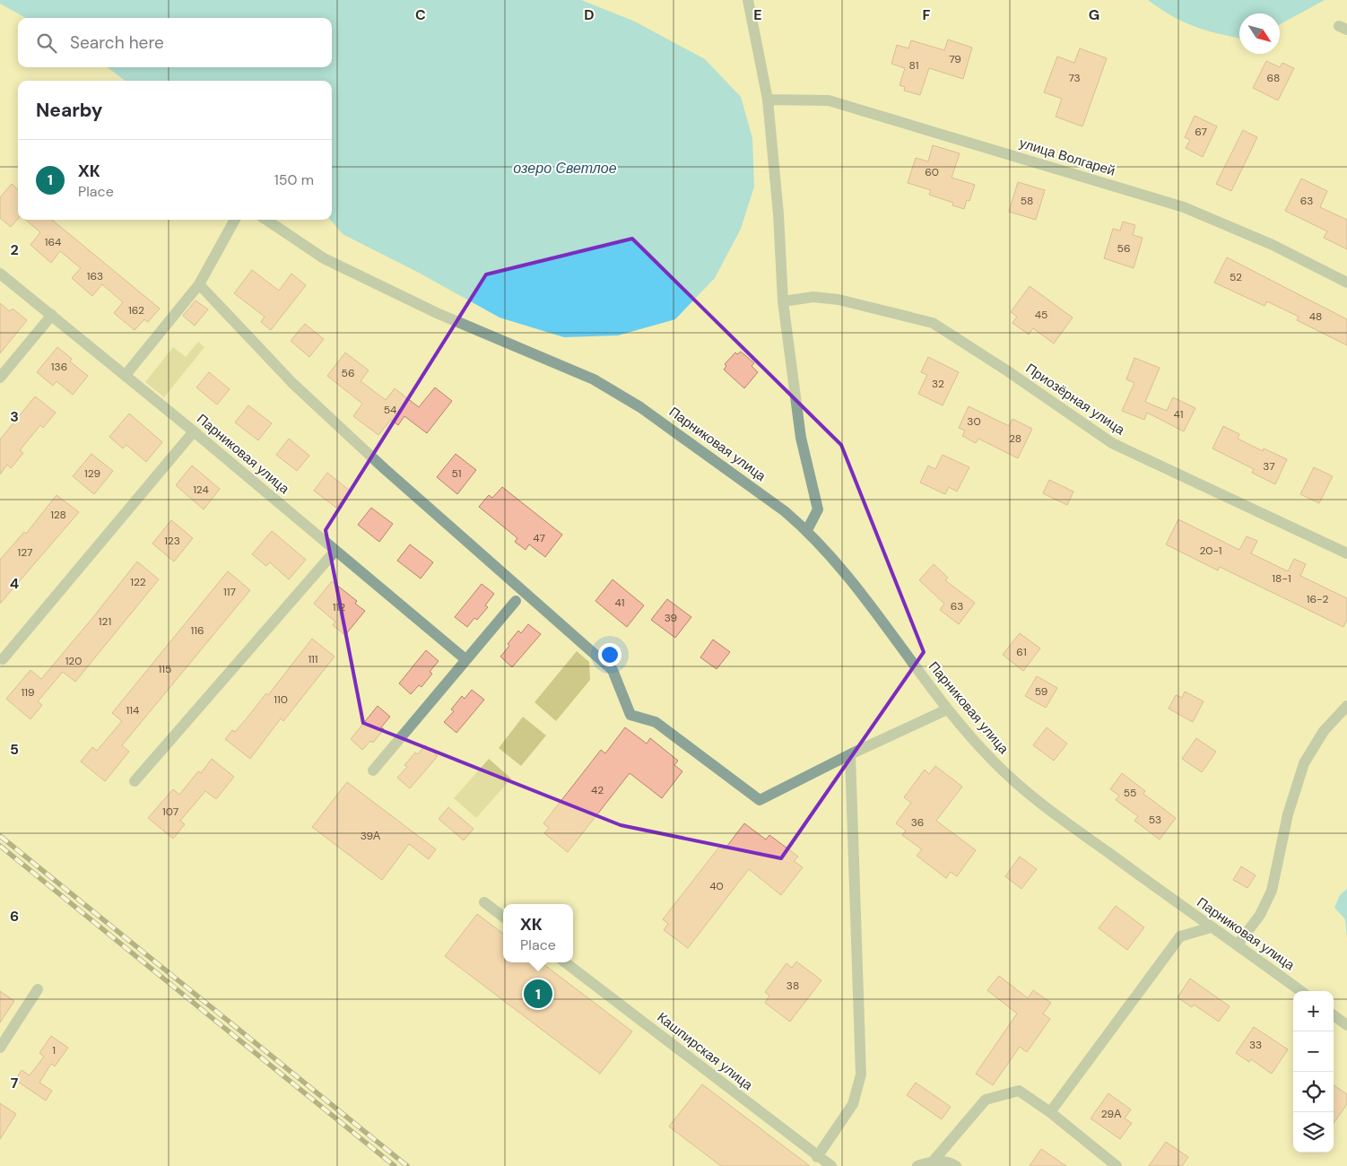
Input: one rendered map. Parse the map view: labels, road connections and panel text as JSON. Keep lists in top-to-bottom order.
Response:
{
  "streets": {
    "street": [
      "улица Волгарей",
      "Приозёрная улица",
      "Парниковая улица",
      "Кашпирская улица"
    ]
  },
  "water": ["озеро Светлое"],
  "house_numbers": [
    "79",
    "81",
    "73",
    "68",
    "67",
    "60",
    "58",
    "63",
    "164",
    "56",
    "163",
    "52",
    "162",
    "45",
    "48",
    "136",
    "56",
    "32",
    "54",
    "41",
    "30",
    "28",
    "37",
    "129",
    "51",
    "124",
    "128",
    "47",
    "123",
    "20-1",
    "127",
    "18-1",
    "122",
    "117",
    "16-2",
    "41",
    "63",
    "112",
    "39",
    "121",
    "116",
    "61",
    "111",
    "120",
    "115",
    "59",
    "119",
    "110",
    "114",
    "42",
    "55",
    "107",
    "53",
    "36",
    "39А",
    "40",
    "38",
    "33",
    "1",
    "29А"
  ],
  "north": "bottom right",
  "page": {
    "search": "Search here",
    "heading": "Nearby",
    "list": [
      {
        "mark": "1",
        "name": "ХК",
        "note": "Place",
        "value": "150 m"
      }
    ],
    "popup": ["ХК", "Place"],
    "pins": "1",
    "map_buttons": ["+", "−"]
  },
  "grid": {
    "columns": [
      "C",
      "D",
      "E",
      "F",
      "G"
    ],
    "rows": [
      "2",
      "3",
      "4",
      "5",
      "6",
      "7"
    ]
  }
}
